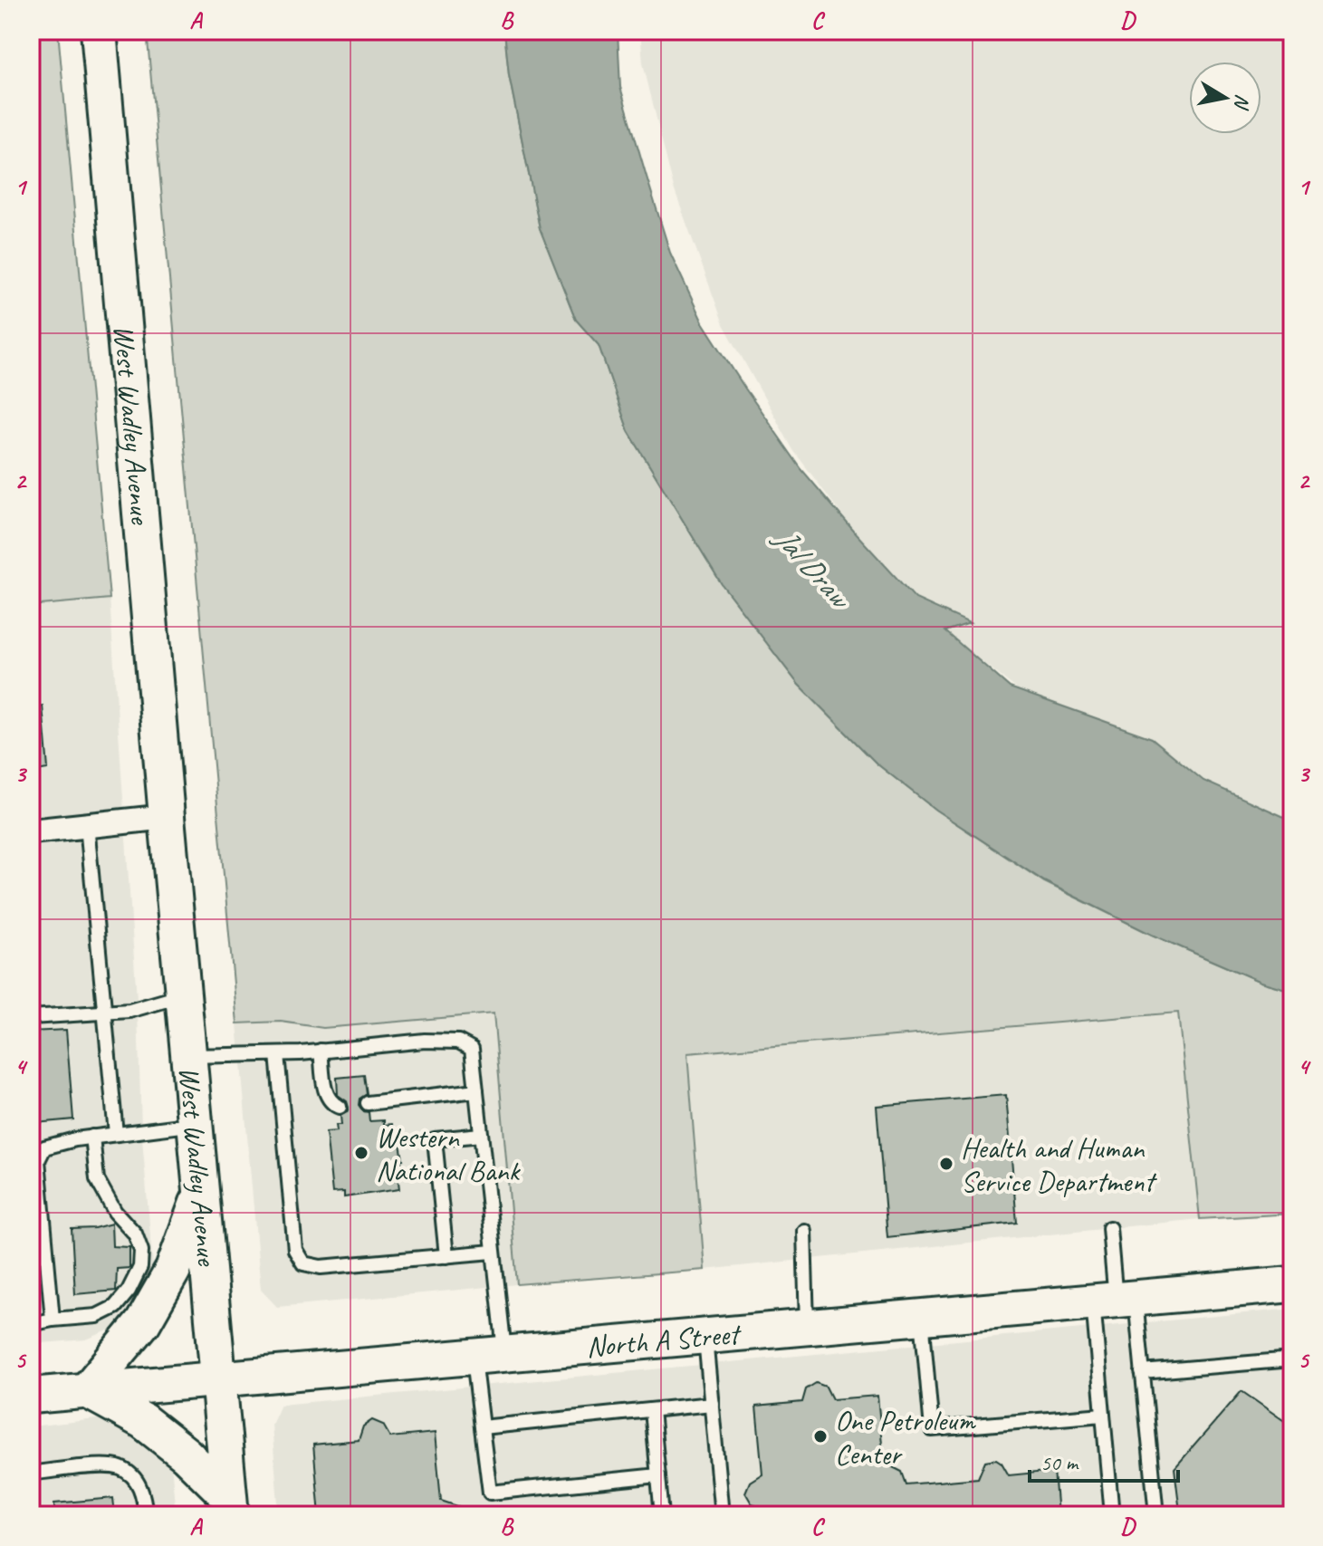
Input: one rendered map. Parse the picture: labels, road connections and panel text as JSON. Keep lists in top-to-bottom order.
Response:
{
  "streets": {
    "main road": ["West Wadley Avenue", "North A Street"]
  },
  "crossings": [
    ["West Wadley Avenue", "North A Street"]
  ],
  "water": ["Jal Draw"],
  "places": ["Western National Bank", "Health and Human Service Department", "One Petroleum Center"],
  "scale_bar": "50 m",
  "north": "right",
  "grid": {
    "columns": [
      "A",
      "B",
      "C",
      "D"
    ],
    "rows": [
      "1",
      "2",
      "3",
      "4",
      "5"
    ]
  }
}
